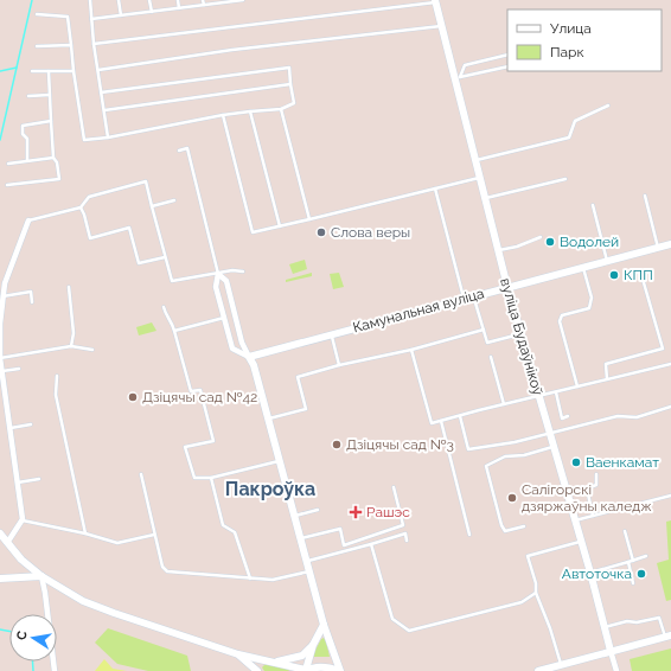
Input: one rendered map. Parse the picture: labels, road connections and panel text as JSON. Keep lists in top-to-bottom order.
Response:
{
  "streets": {
    "street": ["Камунальная вуліца", "вуліца Будаўнікоў"]
  },
  "crossings": [
    ["Камунальная вуліца", "вуліца Будаўнікоў"]
  ],
  "districts": ["Пакроўка"],
  "places": {
    "other": [
      "Слова веры",
      "Водолей",
      "КПП",
      "Дзіцячы сад №42",
      "Дзіцячы сад №3",
      "Ваенкамат",
      "Салігорскі дзяржаўны каледж",
      "Автоточка"
    ],
    "health": ["Рашэс"]
  },
  "legend": ["Улица", "Парк"],
  "north": "left"
}
